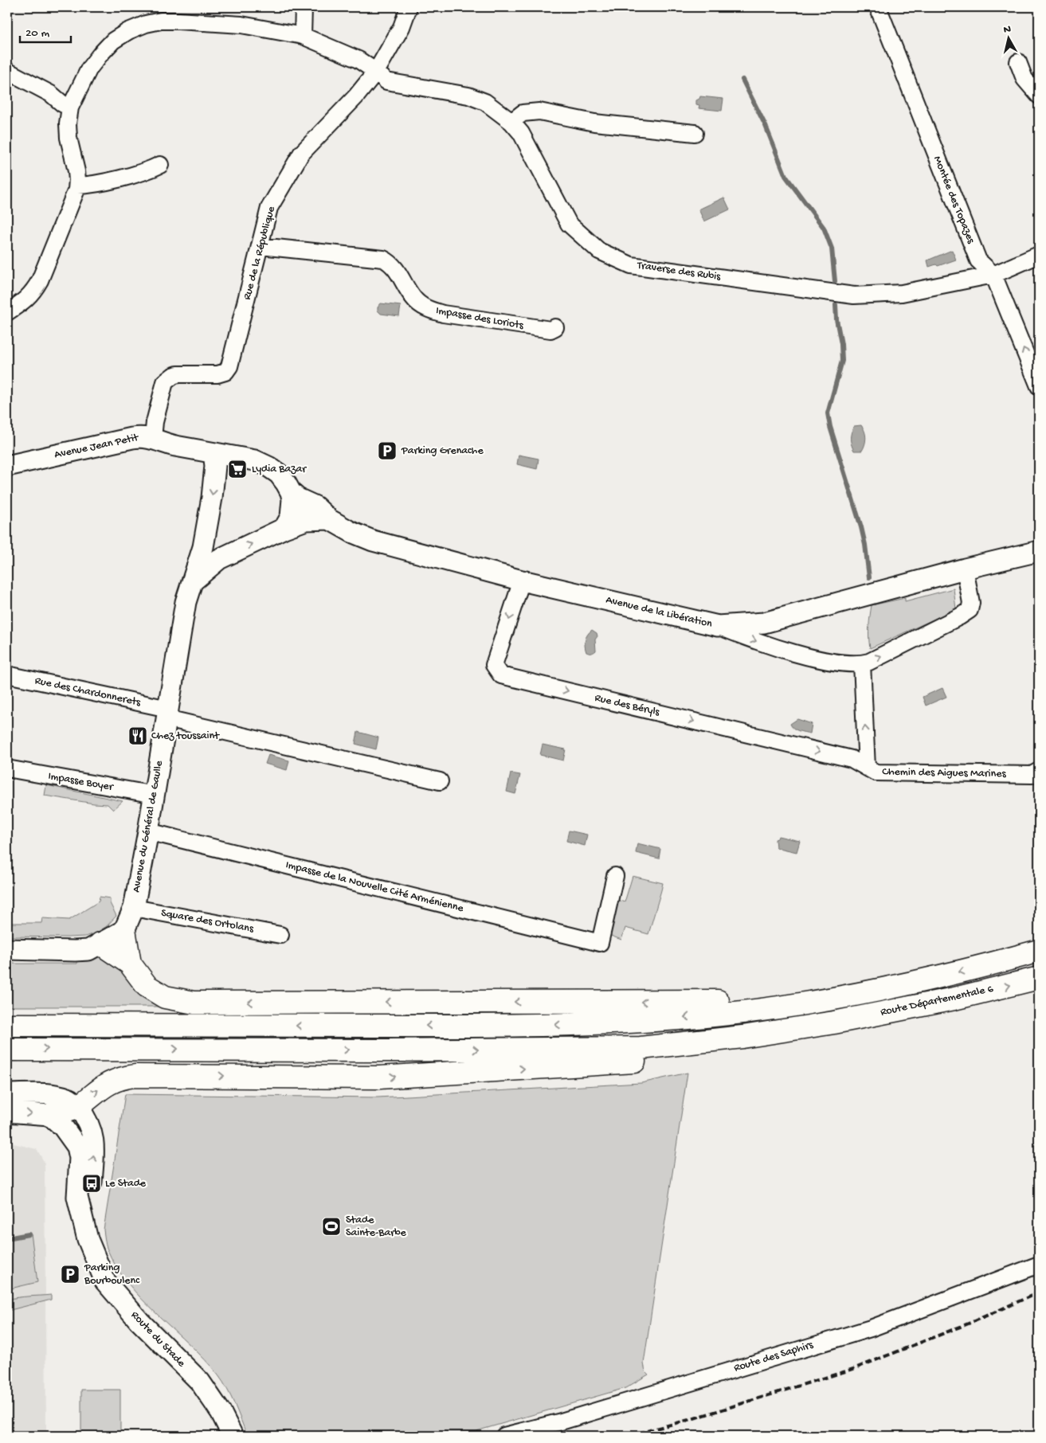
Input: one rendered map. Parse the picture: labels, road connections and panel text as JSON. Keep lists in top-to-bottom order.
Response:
{
  "streets": {
    "highway": ["Route Départementale 6"],
    "street": [
      "Montée des Topazes",
      "Rue de la République",
      "Traverse des Rubis",
      "Impasse des Loriots",
      "Avenue Jean Petit",
      "Avenue de la Libération",
      "Rue des Chardonnerets",
      "Rue des Béryls",
      "Chemin des Aigues Marines",
      "Impasse Boyer",
      "Avenue du Général de Gaulle",
      "Impasse de la Nouvelle Cité Arménienne",
      "Square des Ortolans",
      "Route du Stade",
      "Route des Saphirs"
    ]
  },
  "crossings": [
    ["Montée des Topazes", "Traverse des Rubis"],
    ["Rue de la République", "Traverse des Rubis"],
    ["Rue de la République", "Impasse des Loriots"],
    ["Rue de la République", "Avenue Jean Petit"],
    ["Avenue Jean Petit", "Avenue de la Libération"],
    ["Avenue de la Libération", "Rue des Béryls"],
    ["Rue des Chardonnerets", "Avenue du Général de Gaulle"],
    ["Rue des Béryls", "Chemin des Aigues Marines"],
    ["Impasse Boyer", "Avenue du Général de Gaulle"],
    ["Avenue du Général de Gaulle", "Impasse de la Nouvelle Cité Arménienne"],
    ["Avenue du Général de Gaulle", "Square des Ortolans"]
  ],
  "places": {
    "parking": ["Parking Grenache", "Parking Bourboulenc"],
    "supermarket": ["Lydia Bazar"],
    "restaurant": ["Chez toussaint"],
    "bus stop": ["Le Stade"],
    "sports": ["Stade Sainte-Barbe"]
  },
  "scale_bar": "20 m",
  "north": "top"
}
